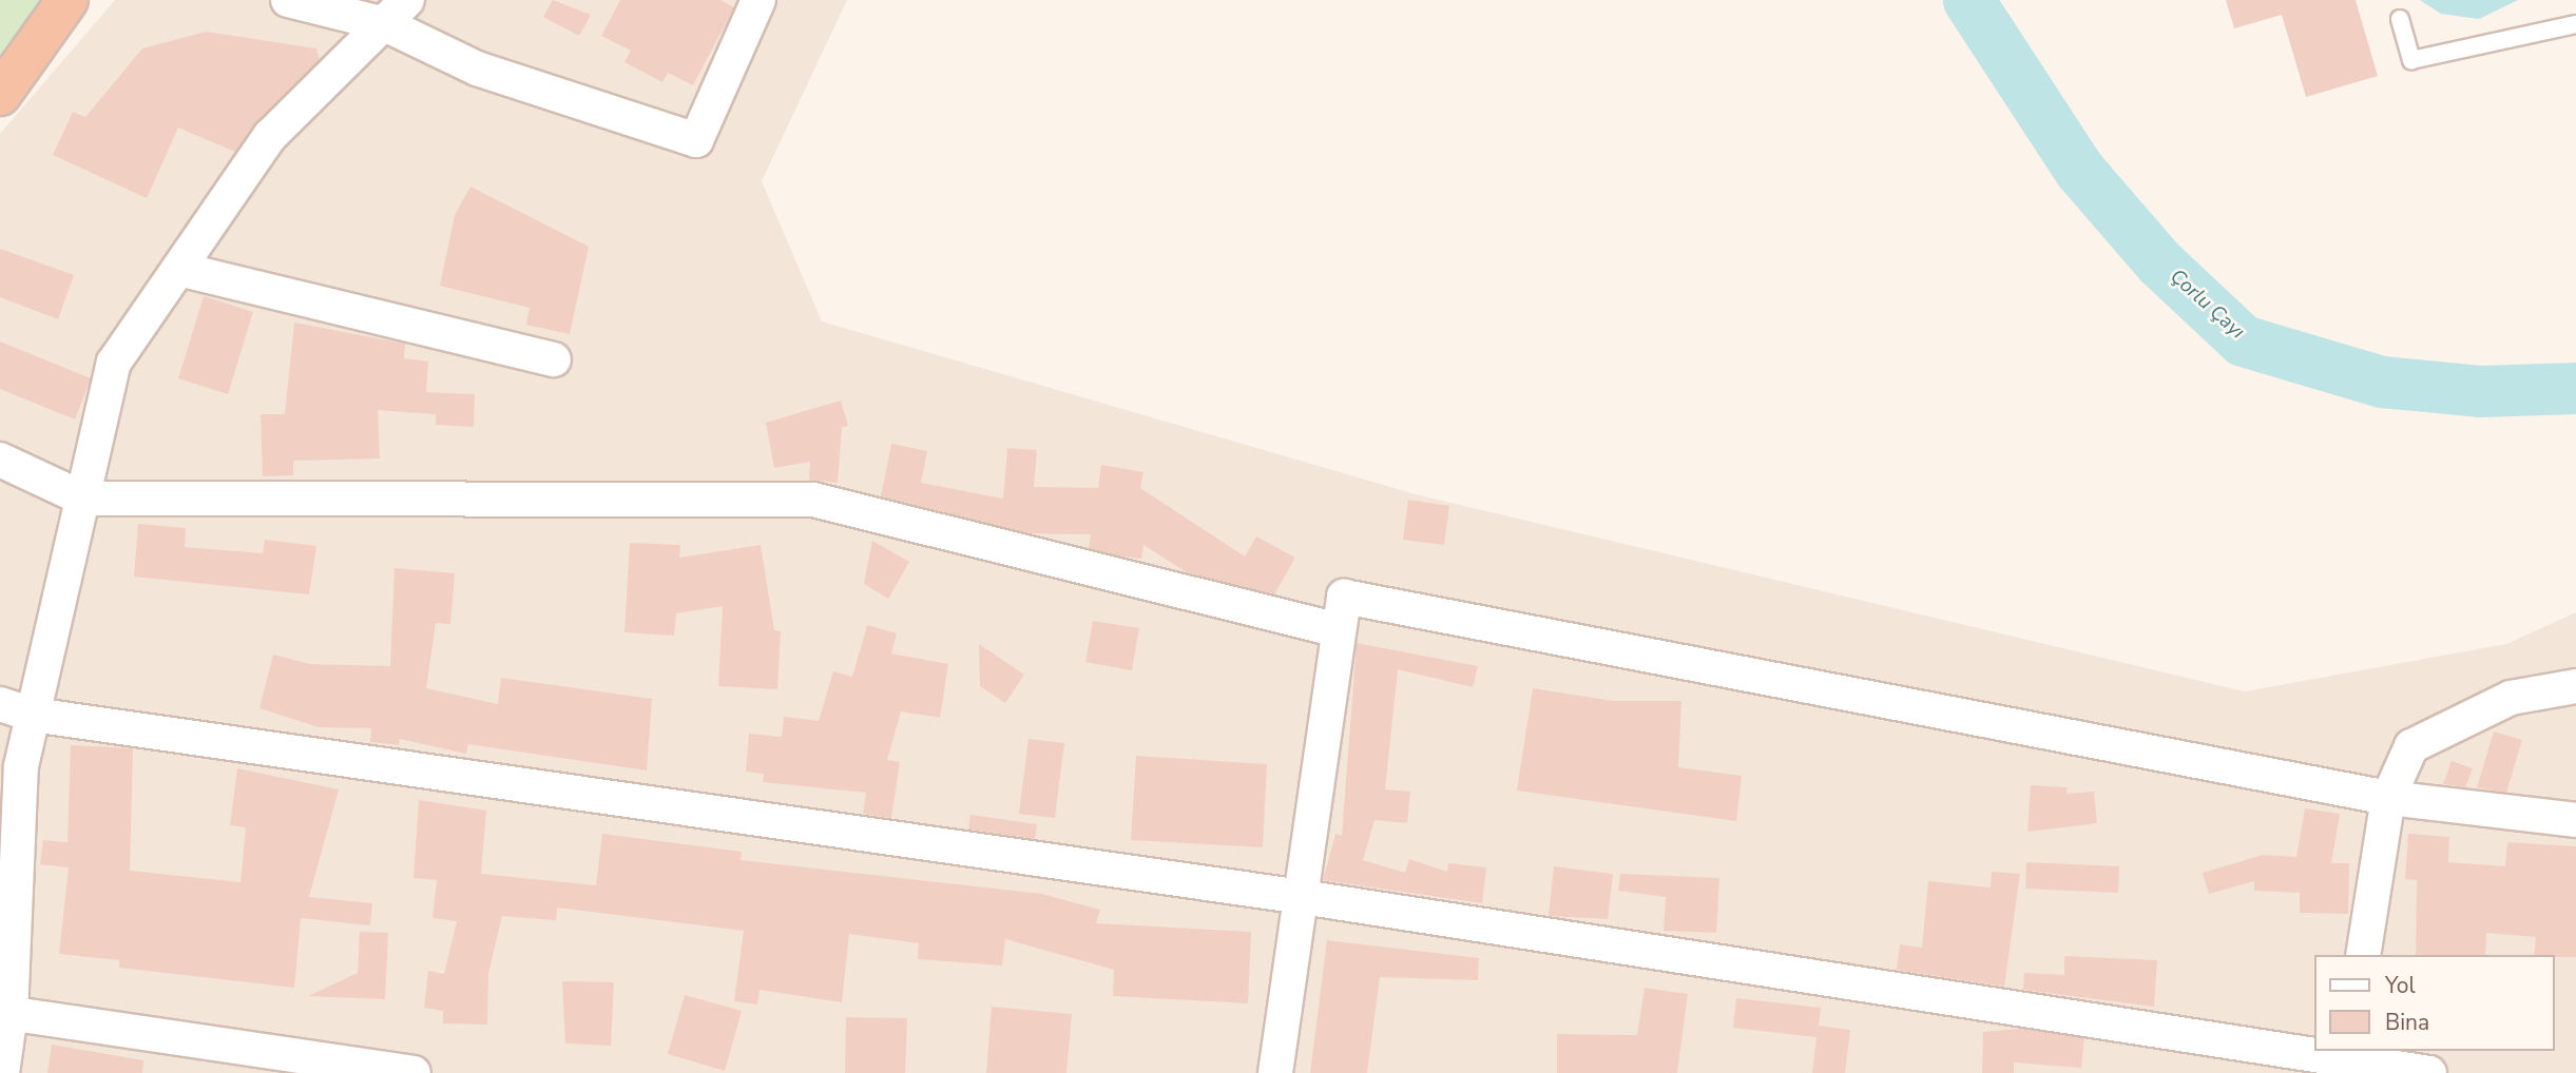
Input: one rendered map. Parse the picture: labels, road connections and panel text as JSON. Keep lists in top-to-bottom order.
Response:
{
  "water": ["Çorlu Çayı"],
  "legend": ["Yol", "Bina"]
}
